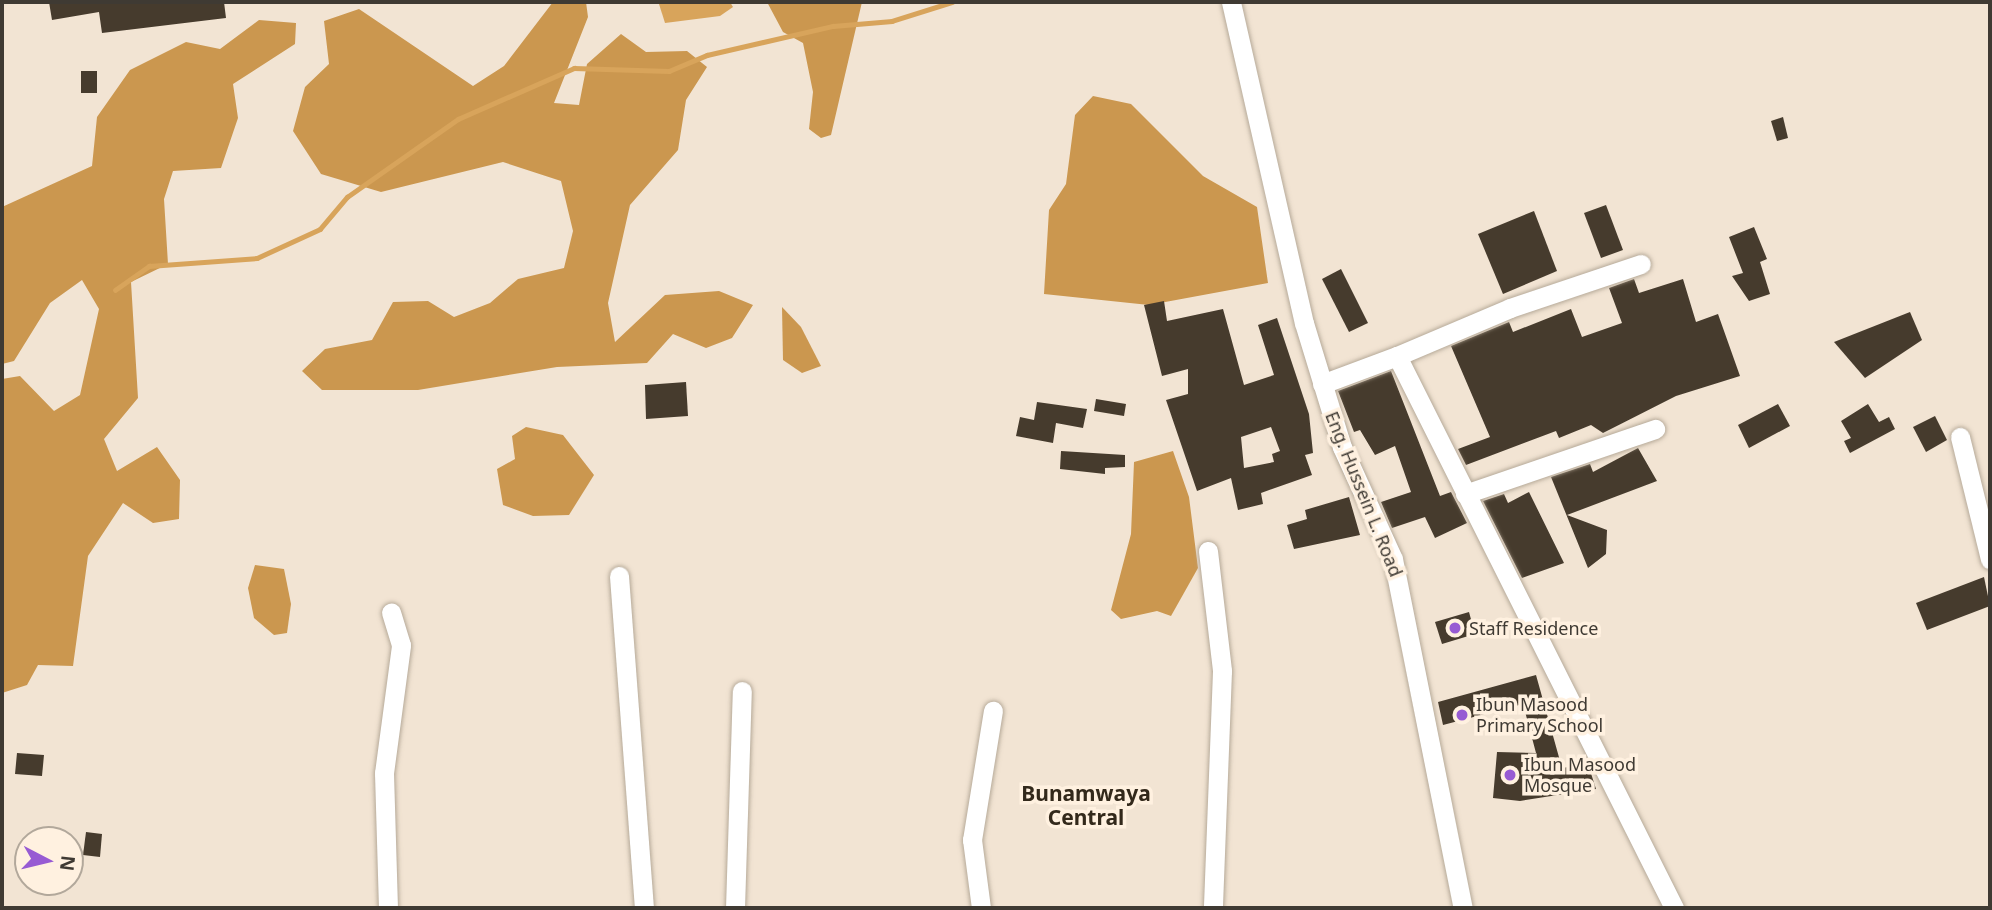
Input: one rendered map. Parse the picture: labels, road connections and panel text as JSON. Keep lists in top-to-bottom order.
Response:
{
  "streets": {
    "street": ["Eng. Hussein L. Road"]
  },
  "districts": ["Bunamwaya Central"],
  "places": ["Staff Residence", "Ibun Masood Primary School", "Ibun Masood Mosque"],
  "north": "right"
}
